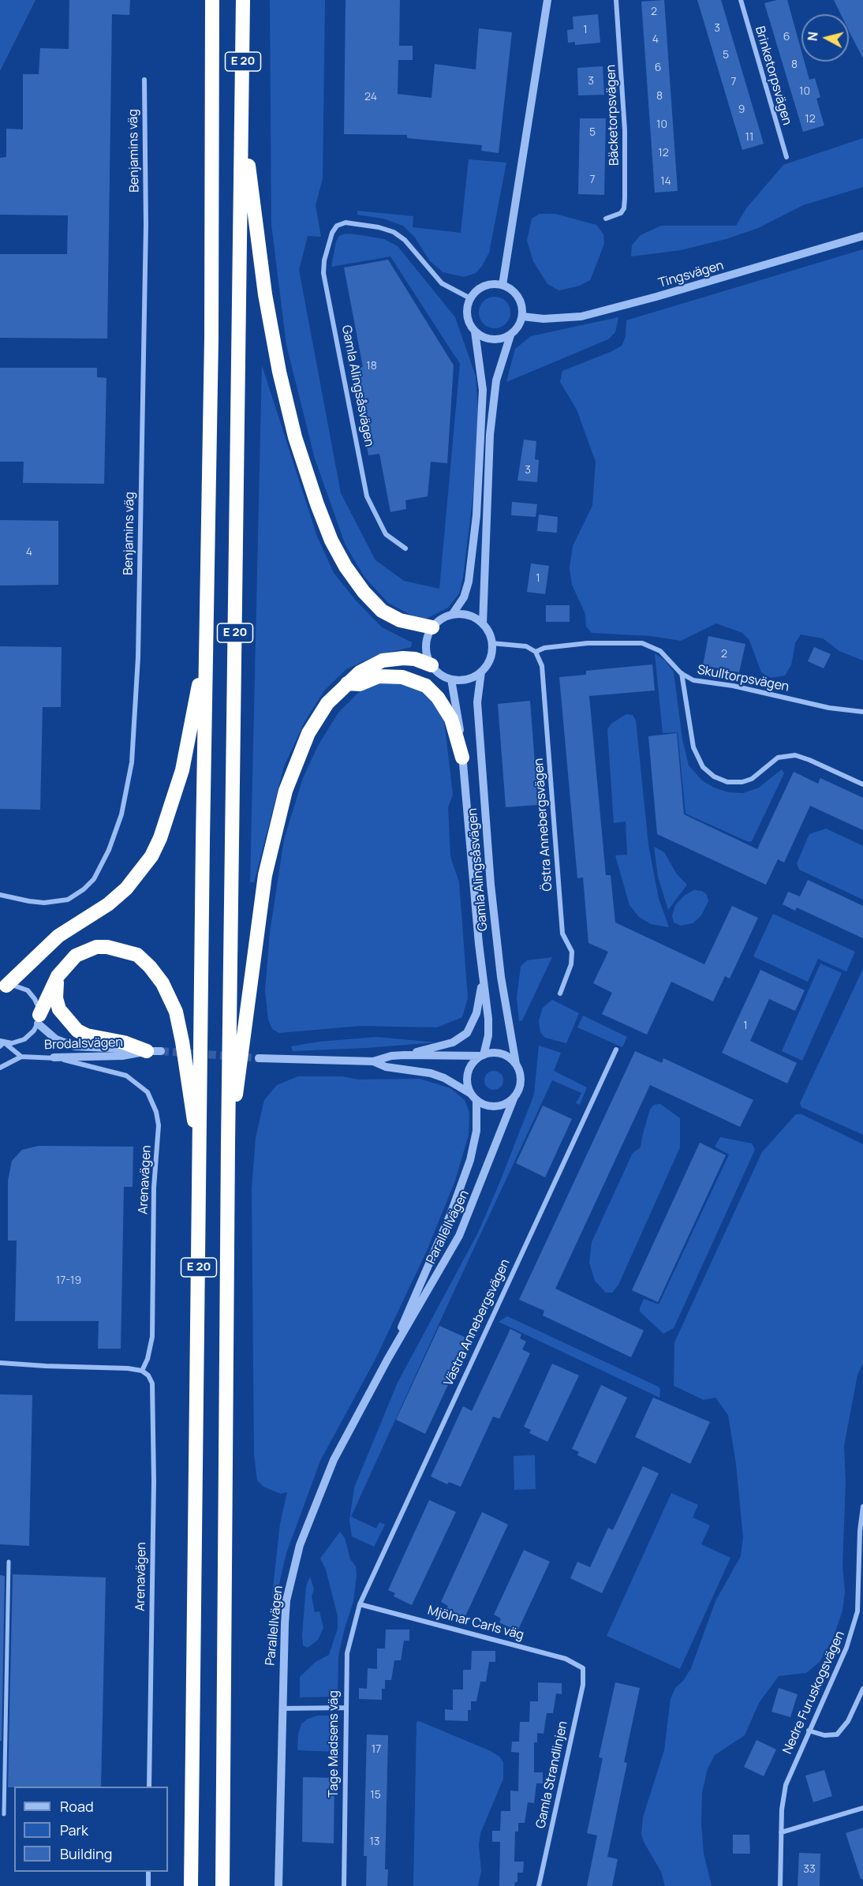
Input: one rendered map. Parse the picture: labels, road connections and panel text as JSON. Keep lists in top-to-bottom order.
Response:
{
  "streets": {
    "highway": ["E 20"],
    "street": [
      "Brinketorpsvägen",
      "Bäcketorpsvägen",
      "Benjamins väg",
      "Tingsvägen",
      "Gamla Alingsåsvägen",
      "Skulltorpsvägen",
      "Östra Annebergsvägen",
      "Brodalsvägen",
      "Arenavägen",
      "Parallellvägen",
      "Västra Annebergsvägen",
      "Mjölnar Carls väg",
      "Nedre Furuskogsvägen",
      "Tage Madsens väg",
      "Gamla Strandlinjen"
    ]
  },
  "crossings": [
    ["Tingsvägen", "Gamla Alingsåsvägen"],
    ["Gamla Alingsåsvägen", "Parallellvägen"],
    ["Skulltorpsvägen", "Östra Annebergsvägen"],
    ["Brodalsvägen", "Arenavägen"],
    ["Västra Annebergsvägen", "Mjölnar Carls väg"],
    ["Västra Annebergsvägen", "Tage Madsens väg"],
    ["Mjölnar Carls väg", "Tage Madsens väg"],
    ["Mjölnar Carls väg", "Gamla Strandlinjen"]
  ],
  "house_numbers": [
    "2",
    "3",
    "1",
    "6",
    "4",
    "5",
    "8",
    "6",
    "3",
    "7",
    "10",
    "8",
    "24",
    "9",
    "12",
    "10",
    "5",
    "11",
    "12",
    "7",
    "14",
    "18",
    "3",
    "4",
    "1",
    "2",
    "1",
    "17-19",
    "17",
    "15",
    "13",
    "33"
  ],
  "legend": ["Road", "Park", "Building"],
  "north": "left"
}
